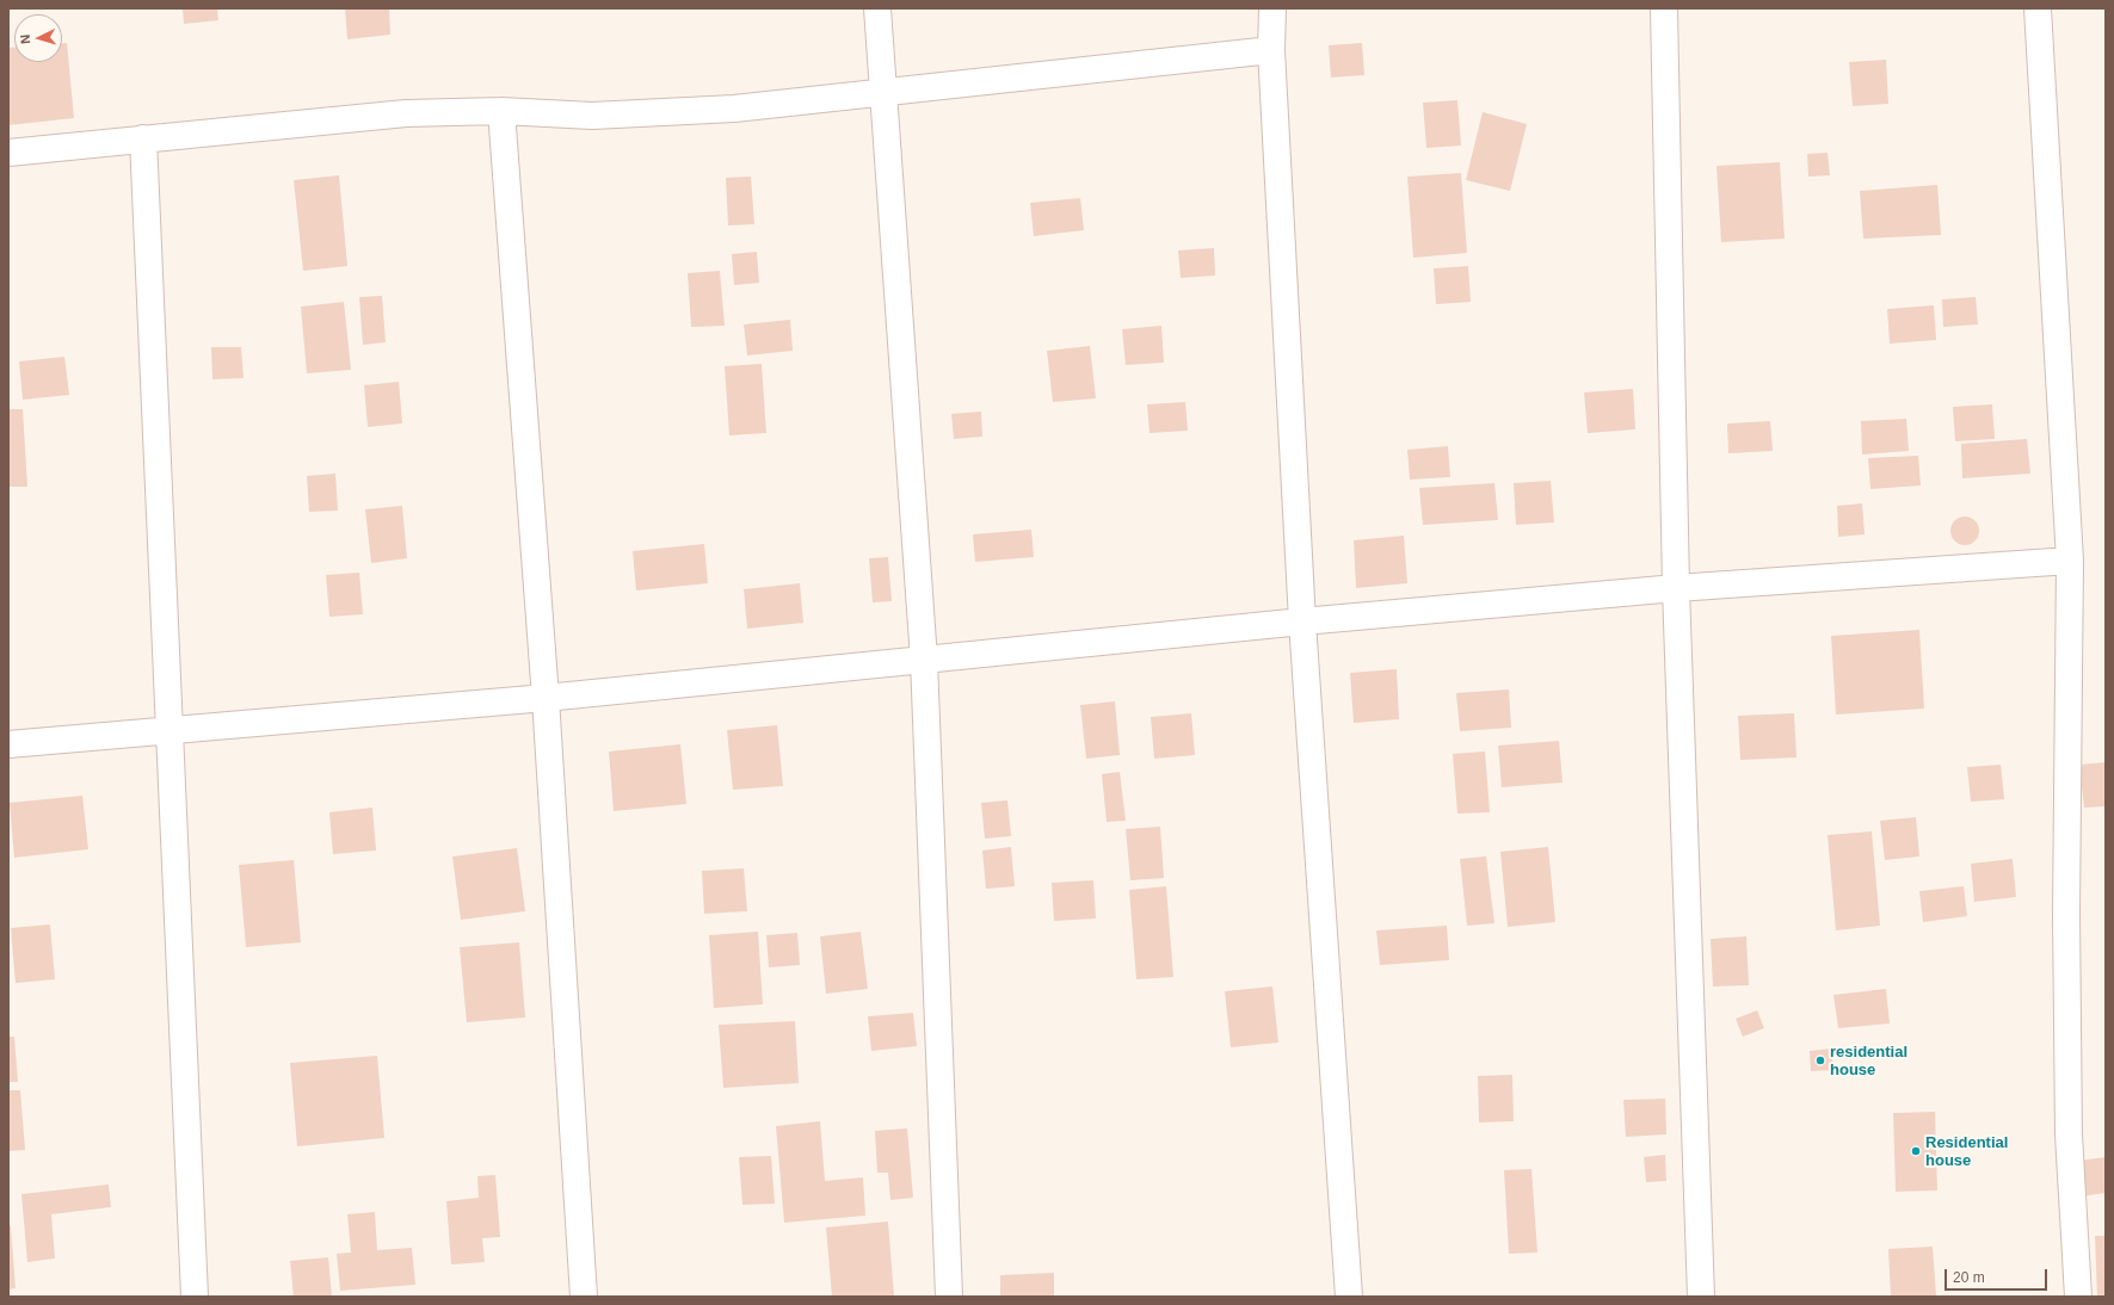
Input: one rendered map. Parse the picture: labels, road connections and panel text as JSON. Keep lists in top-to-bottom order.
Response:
{
  "places": ["residential house", "Residential house"],
  "scale_bar": "20 m",
  "north": "left"
}
